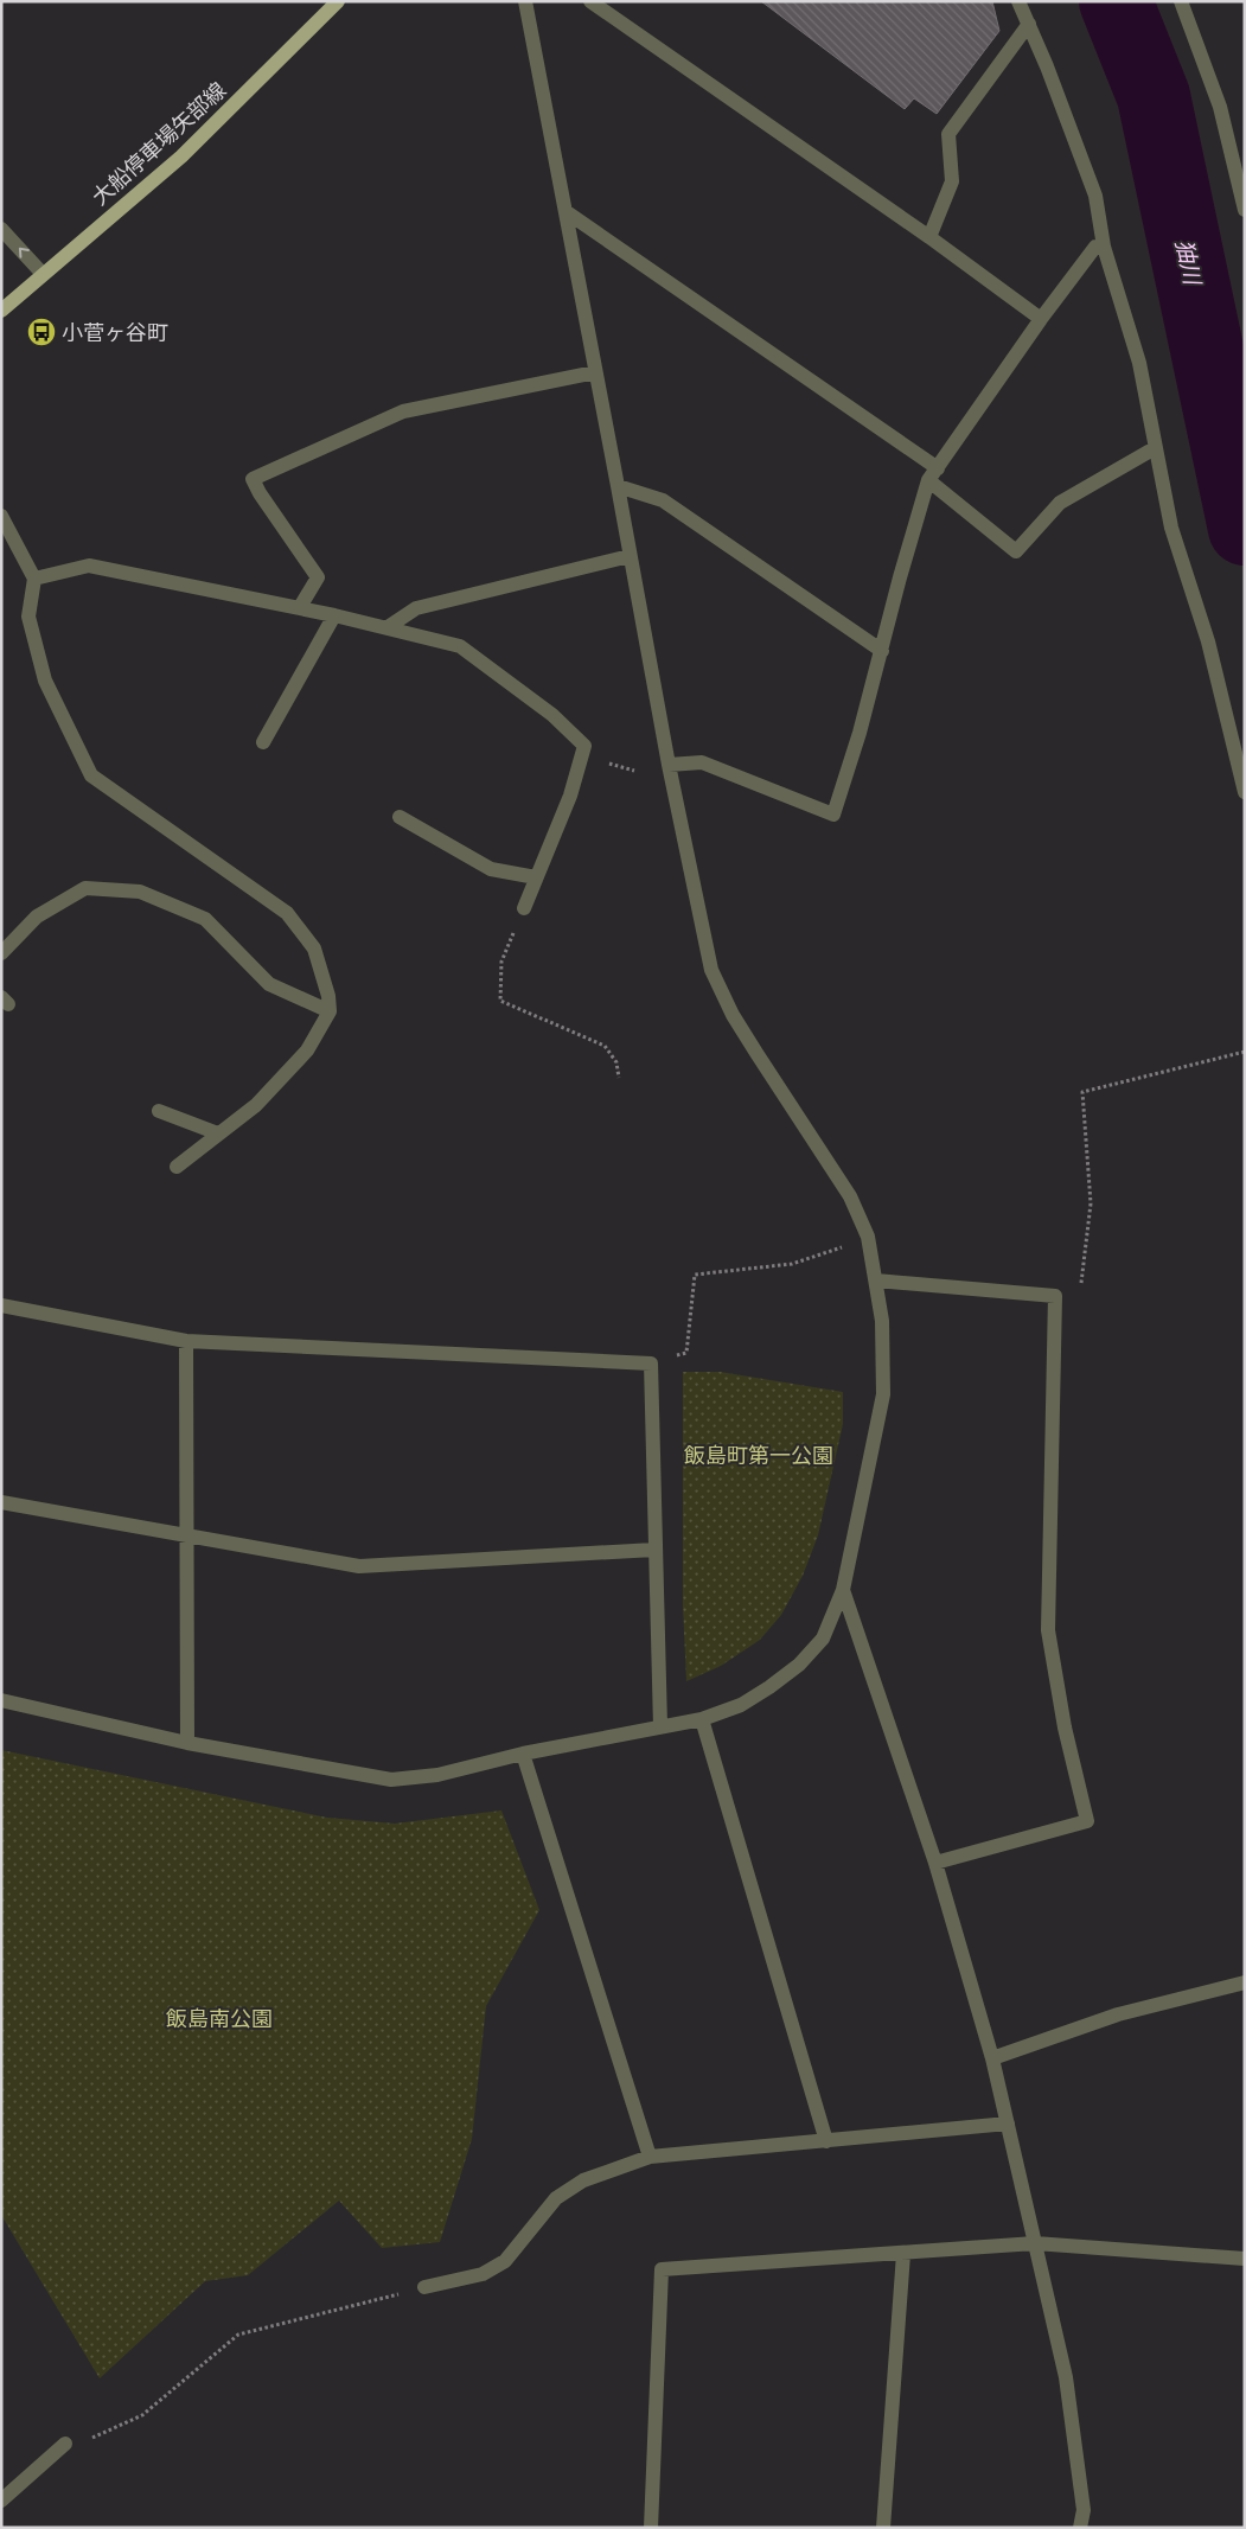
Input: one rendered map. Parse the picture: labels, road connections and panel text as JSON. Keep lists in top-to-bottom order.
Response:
{
  "streets": {
    "main road": ["大船停車場矢部線"]
  },
  "water": ["㹨川"],
  "parks": ["飯島町第一公園", "飯島南公園"],
  "places": {
    "bus stop": ["小菅ヶ谷町"]
  }
}
